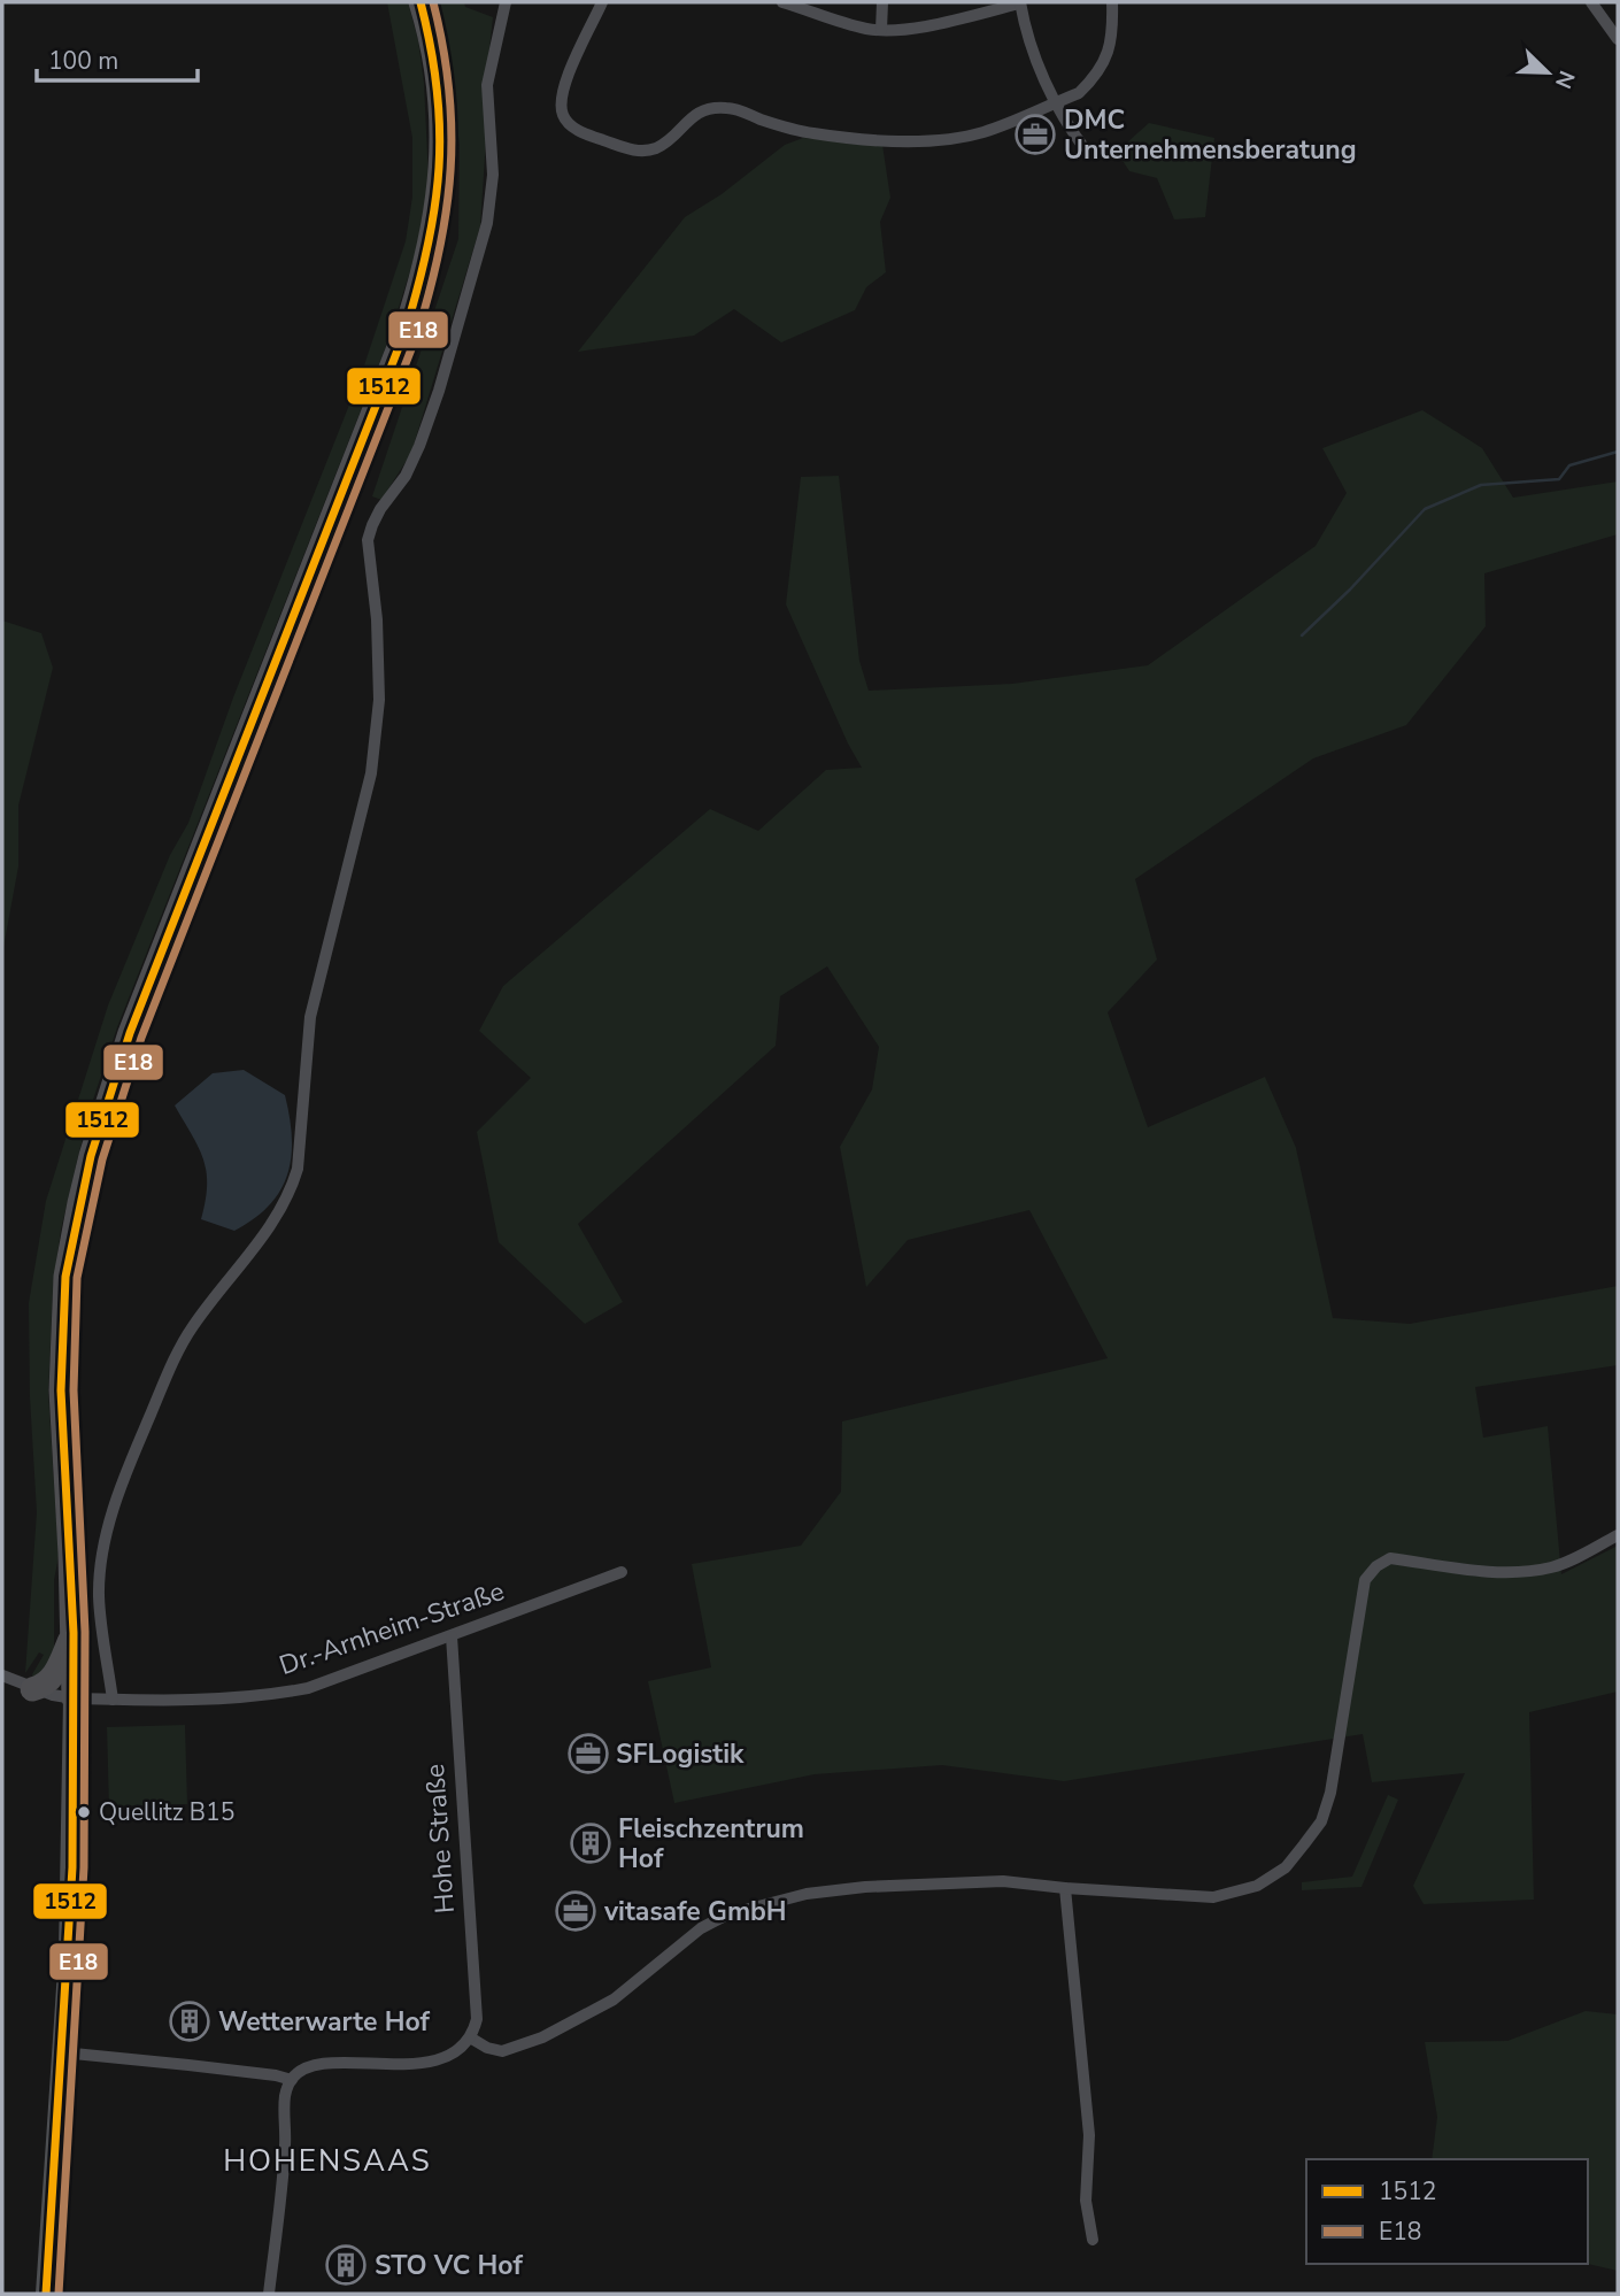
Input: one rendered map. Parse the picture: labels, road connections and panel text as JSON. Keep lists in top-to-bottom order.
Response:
{
  "streets": {
    "street": ["Dr.-Arnheim-Straße", "Hohe Straße"]
  },
  "crossings": [
    ["Dr.-Arnheim-Straße", "Hohe Straße"]
  ],
  "districts": ["HOHENSAAS"],
  "places": {
    "office": ["DMC Unternehmensberatung", "SFLogistik", "vitasafe GmbH"],
    "other": ["Quellitz B15"],
    "building": ["Fleischzentrum Hof", "Wetterwarte Hof", "STO VC Hof"]
  },
  "lines": ["transit line 1512", "transit line E18"],
  "legend": ["1512", "E18"],
  "scale_bar": "100 m",
  "north": "bottom right"
}
